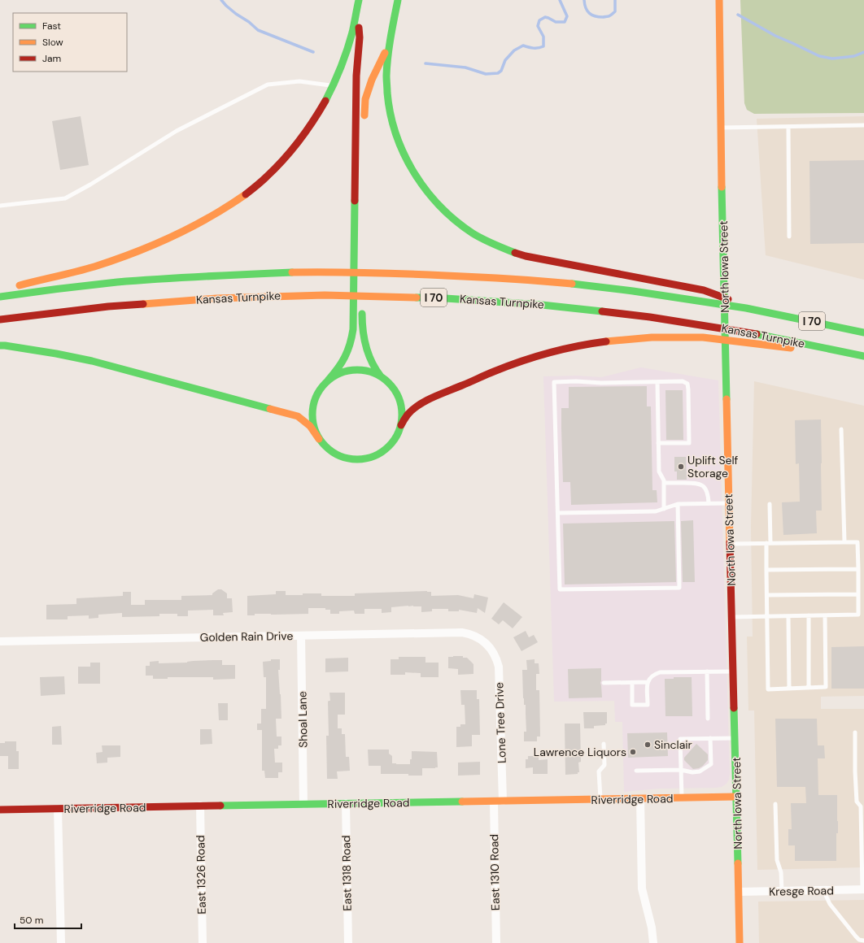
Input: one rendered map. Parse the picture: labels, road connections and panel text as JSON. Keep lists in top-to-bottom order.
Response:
{
  "streets": {
    "main road": [
      "North Iowa Street",
      "Kansas Turnpike",
      "I 70",
      "Riverridge Road"
    ],
    "street": [
      "Golden Rain Drive",
      "Shoal Lane",
      "Lone Tree Drive",
      "East 1310 Road",
      "East 1318 Road",
      "East 1326 Road",
      "Kresge Road"
    ]
  },
  "crossings": [
    ["North Iowa Street", "Riverridge Road"],
    ["North Iowa Street", "Kresge Road"],
    ["Golden Rain Drive", "Shoal Lane"],
    ["Golden Rain Drive", "Lone Tree Drive"],
    ["Shoal Lane", "Riverridge Road"],
    ["Lone Tree Drive", "Riverridge Road"],
    ["Riverridge Road", "East 1310 Road"],
    ["Riverridge Road", "East 1318 Road"],
    ["Riverridge Road", "East 1326 Road"]
  ],
  "places": ["Uplift Self Storage", "Sinclair", "Lawrence Liquors"],
  "legend": ["Fast", "Slow", "Jam"],
  "scale_bar": "50 m"
}
